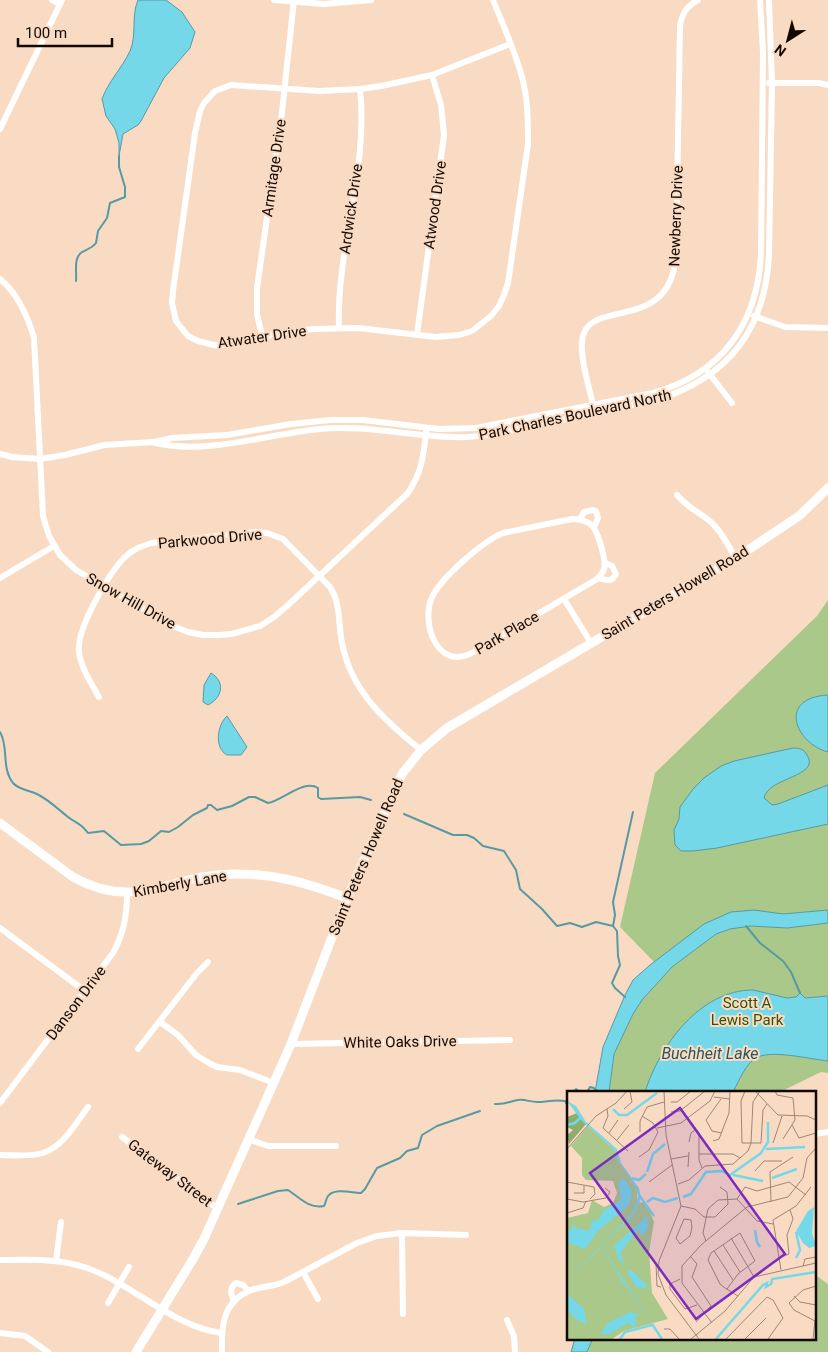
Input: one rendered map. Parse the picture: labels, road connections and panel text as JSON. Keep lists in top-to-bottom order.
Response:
{
  "streets": {
    "main road": ["Saint Peters Howell Road", "Kimberly Lane"],
    "street": [
      "Armitage Drive",
      "Atwood Drive",
      "Ardwick Drive",
      "Newberry Drive",
      "Atwater Drive",
      "Park Charles Boulevard North",
      "Parkwood Drive",
      "Snow Hill Drive",
      "Park Place",
      "Danson Drive",
      "White Oaks Drive",
      "Gateway Street"
    ]
  },
  "crossings": [
    ["Armitage Drive", "Atwater Drive"],
    ["Atwood Drive", "Atwater Drive"],
    ["Ardwick Drive", "Atwater Drive"],
    ["Newberry Drive", "Park Charles Boulevard North"],
    ["Park Charles Boulevard North", "Snow Hill Drive"],
    ["Parkwood Drive", "Saint Peters Howell Road"],
    ["Parkwood Drive", "Snow Hill Drive"],
    ["Saint Peters Howell Road", "Kimberly Lane"],
    ["Saint Peters Howell Road", "White Oaks Drive"],
    ["Saint Peters Howell Road", "Gateway Street"],
    ["Kimberly Lane", "Danson Drive"]
  ],
  "water": ["Buchheit Lake"],
  "parks": ["Scott A Lewis Park"],
  "scale_bar": "100 m",
  "north": "bottom left"
}
